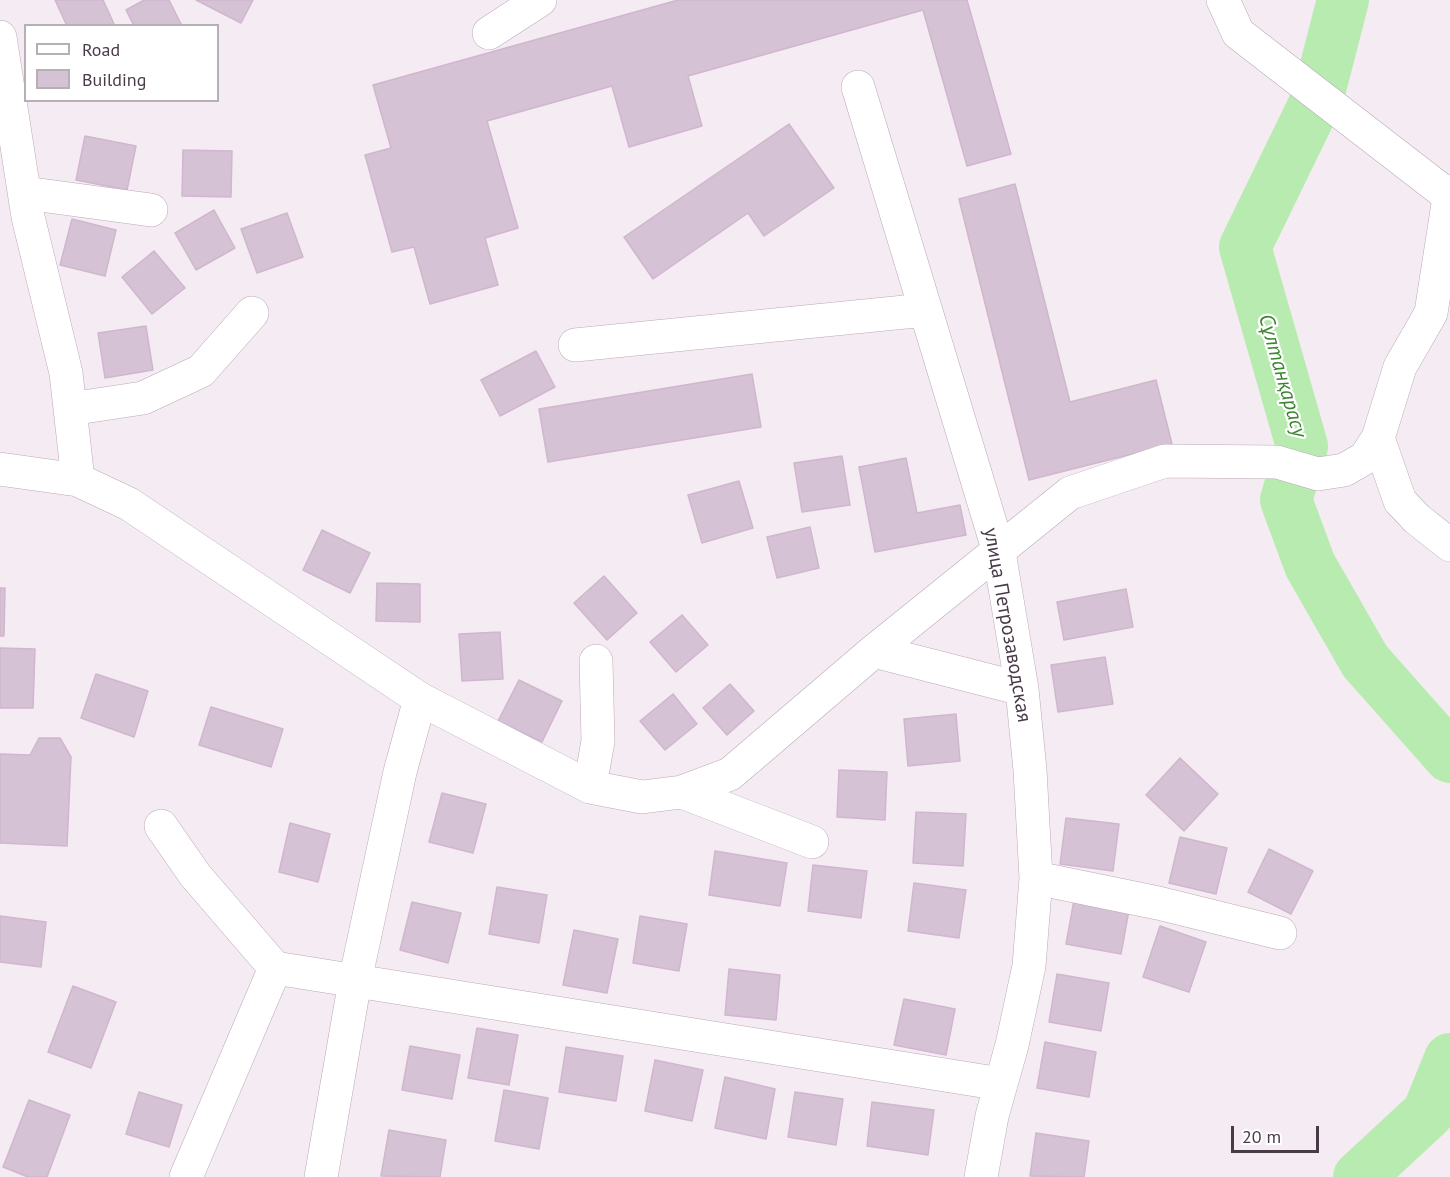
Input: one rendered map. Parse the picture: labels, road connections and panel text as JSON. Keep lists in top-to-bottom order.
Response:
{
  "streets": {
    "street": ["улица Петрозаводская"]
  },
  "water": ["Сұлтанқарасу"],
  "legend": ["Road", "Building"],
  "scale_bar": "20 m"
}
